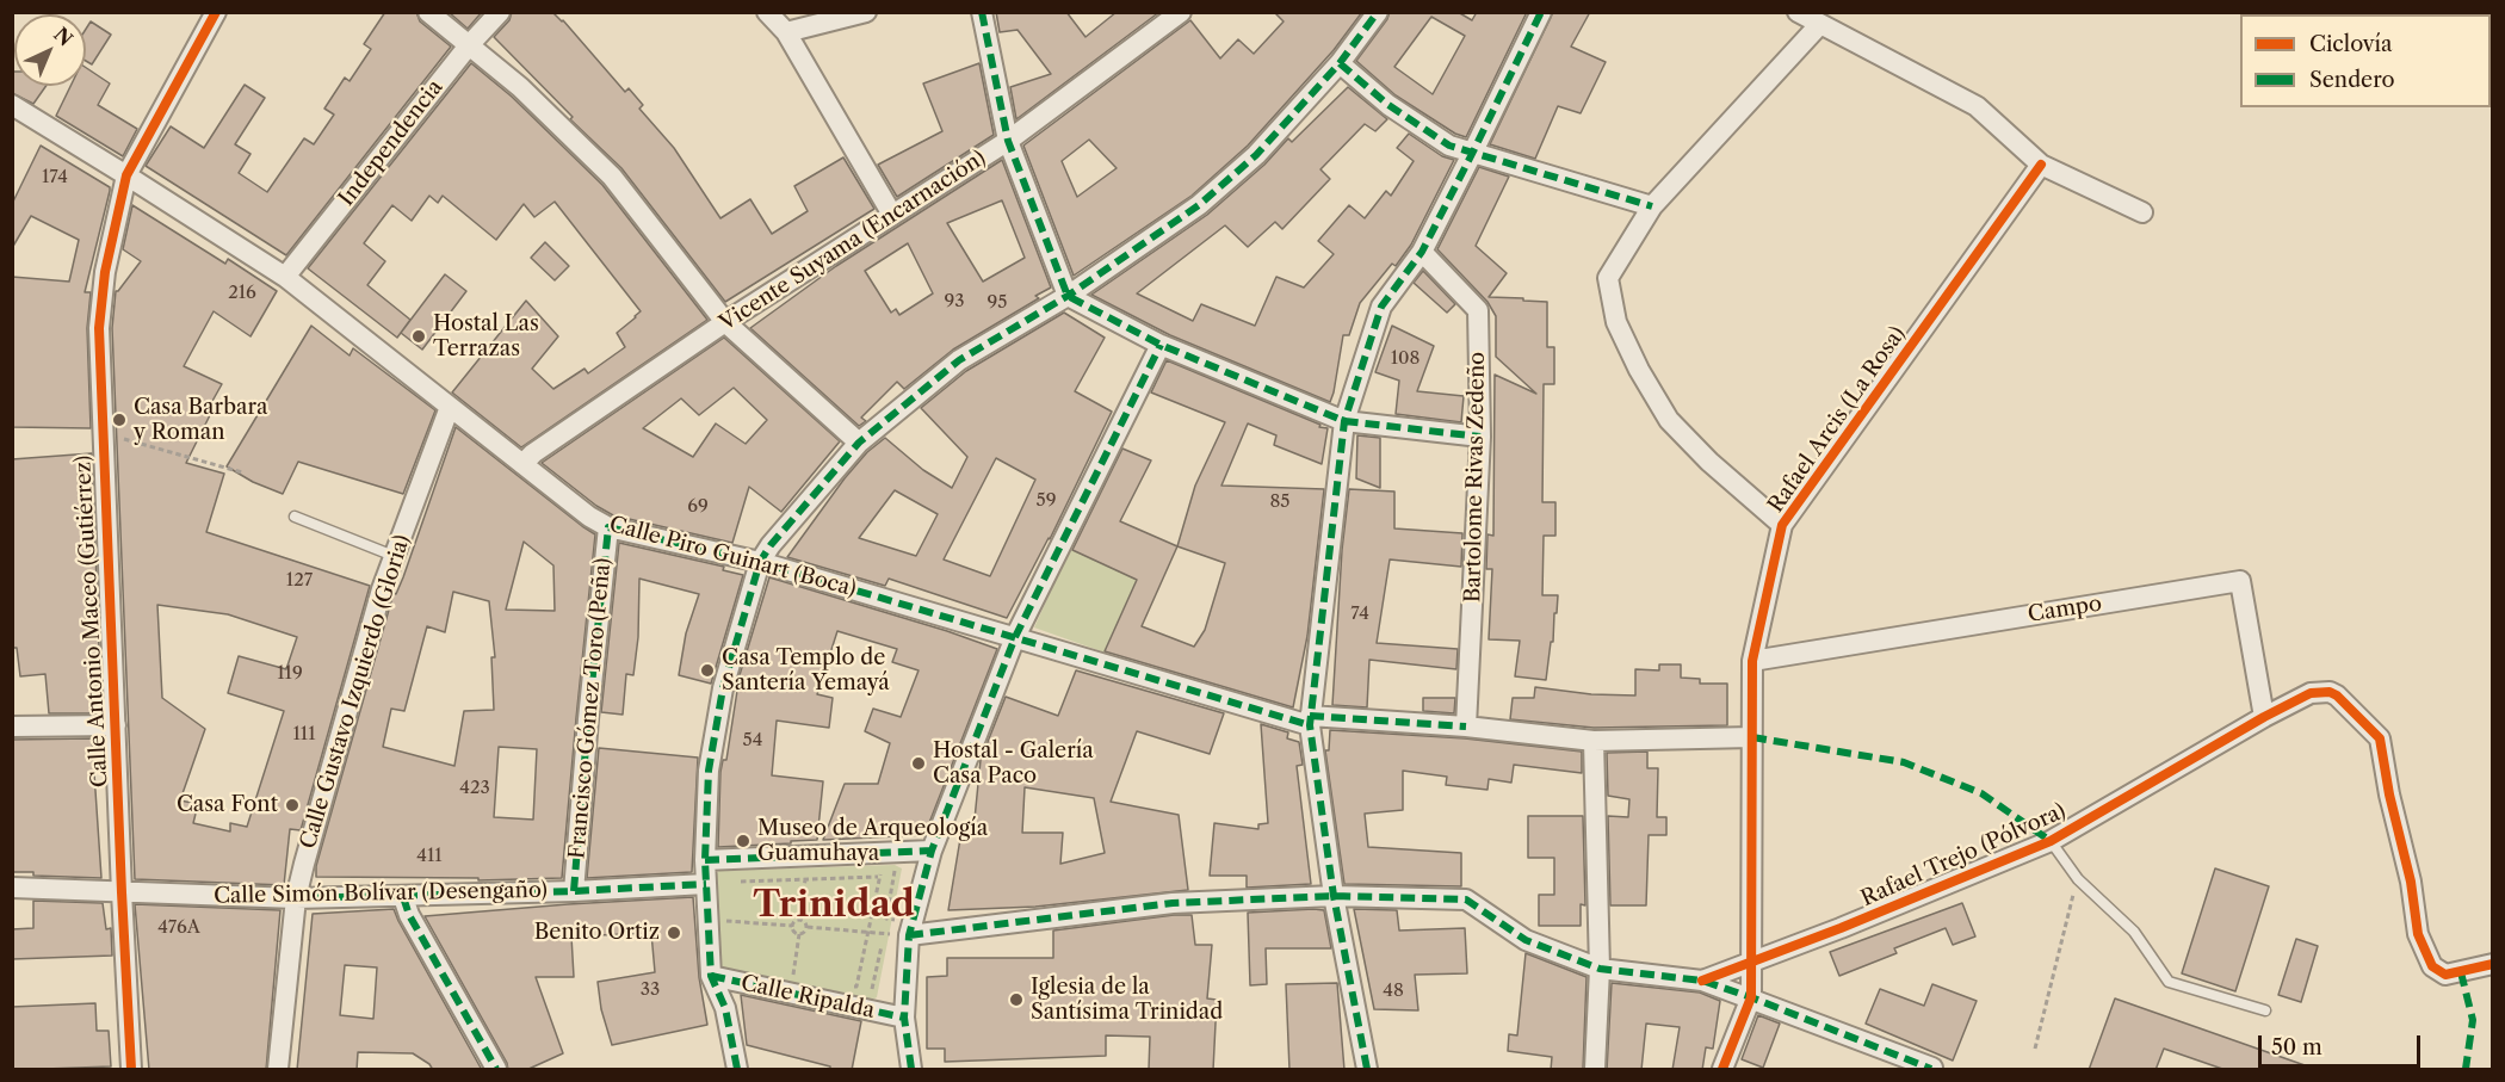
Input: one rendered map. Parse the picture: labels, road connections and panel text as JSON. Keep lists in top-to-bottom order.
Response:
{
  "streets": {
    "street": [
      "Independencia",
      "Vicente Suyama (Encarnación)",
      "Rafael Arcis (La Rosa)",
      "Bartolome Rivas Zedeño",
      "Calle Piro Guinart (Boca)",
      "Campo",
      "Calle Antonio Maceo (Gutiérrez)",
      "Calle Gustavo Izquierdo (Gloria)",
      "Francisco Gómez Toro (Peña)",
      "Rafael Trejo (Pólvora)",
      "Calle Simón Bolívar (Desengaño)",
      "Calle Ripalda"
    ]
  },
  "crossings": [
    ["Independencia", "Calle Piro Guinart (Boca)"],
    ["Vicente Suyama (Encarnación)", "Calle Piro Guinart (Boca)"],
    ["Rafael Arcis (La Rosa)", "Calle Piro Guinart (Boca)"],
    ["Rafael Arcis (La Rosa)", "Campo"],
    ["Rafael Arcis (La Rosa)", "Rafael Trejo (Pólvora)"],
    ["Bartolome Rivas Zedeño", "Calle Piro Guinart (Boca)"],
    ["Calle Piro Guinart (Boca)", "Calle Antonio Maceo (Gutiérrez)"],
    ["Calle Piro Guinart (Boca)", "Calle Gustavo Izquierdo (Gloria)"],
    ["Calle Piro Guinart (Boca)", "Francisco Gómez Toro (Peña)"],
    ["Campo", "Rafael Trejo (Pólvora)"],
    ["Calle Antonio Maceo (Gutiérrez)", "Calle Simón Bolívar (Desengaño)"],
    ["Calle Gustavo Izquierdo (Gloria)", "Calle Simón Bolívar (Desengaño)"],
    ["Francisco Gómez Toro (Peña)", "Calle Simón Bolívar (Desengaño)"]
  ],
  "districts": ["Trinidad"],
  "places": [
    "Hostal Las Terrazas",
    "Casa Barbara y Roman",
    "Casa Templo de Santería Yemayá",
    "Hostal - Galería Casa Paco",
    "Casa Font",
    "Museo de Arqueología Guamuhaya",
    "Benito Ortiz",
    "Iglesia de la Santísima Trinidad"
  ],
  "house_numbers": [
    "174",
    "216",
    "93",
    "95",
    "108",
    "59",
    "85",
    "69",
    "127",
    "74",
    "119",
    "111",
    "54",
    "423",
    "411",
    "476A",
    "33",
    "48"
  ],
  "legend": ["Ciclovía", "Sendero"],
  "scale_bar": "50 m",
  "north": "top right"
}
